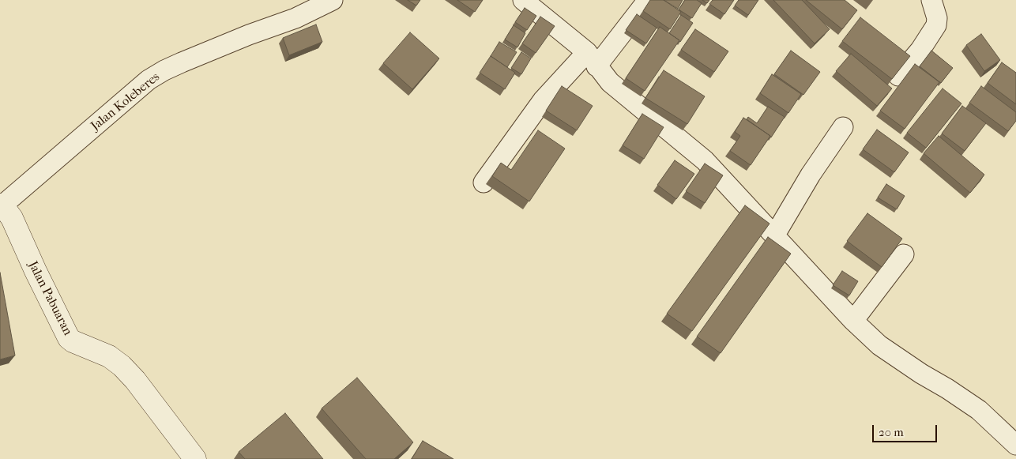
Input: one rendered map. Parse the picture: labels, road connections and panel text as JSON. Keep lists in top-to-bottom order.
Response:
{
  "streets": {
    "street": ["Jalan Koleberes", "Jalan Pabuaran"]
  },
  "crossings": [
    ["Jalan Koleberes", "Jalan Pabuaran"]
  ],
  "scale_bar": "20 m"
}
